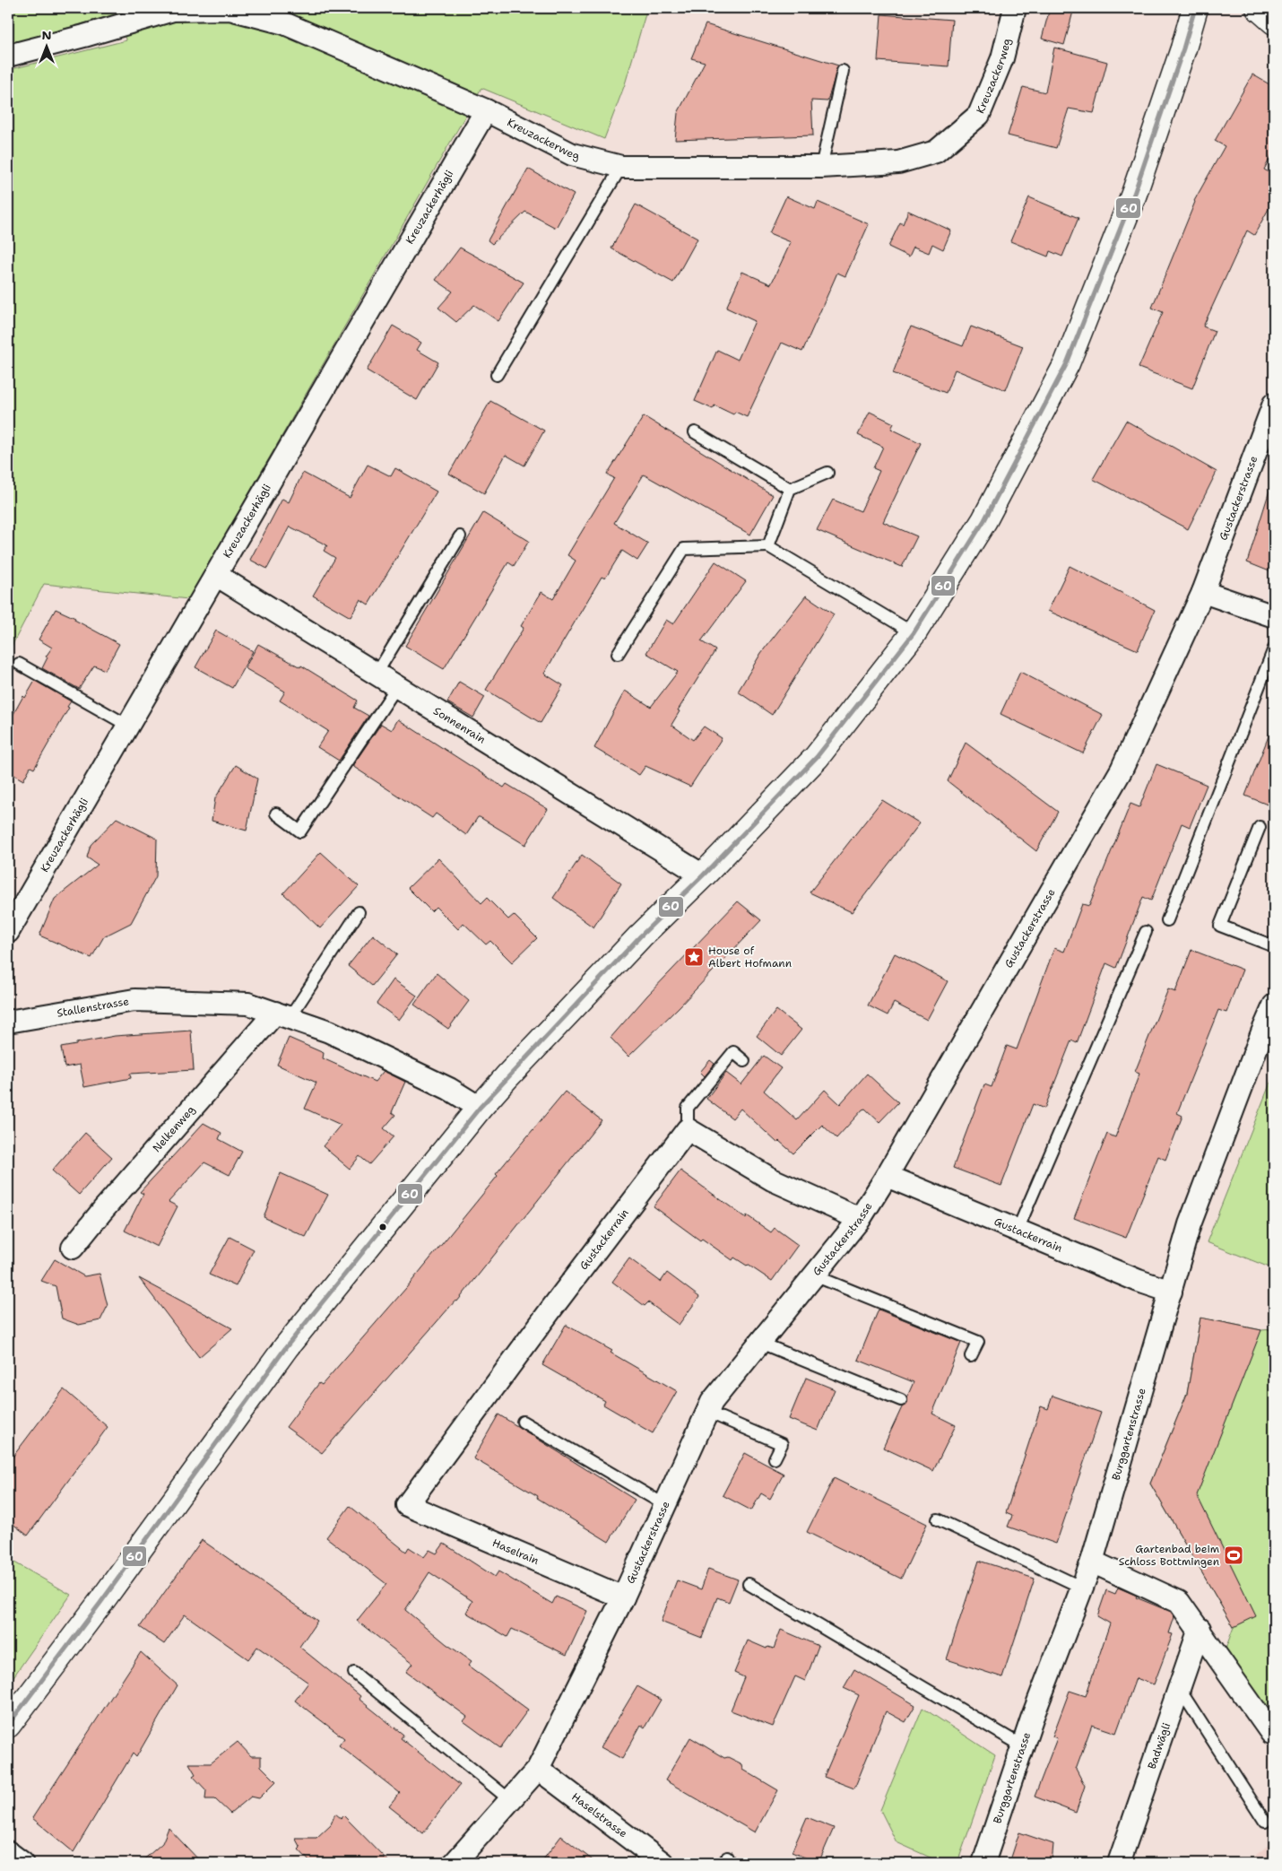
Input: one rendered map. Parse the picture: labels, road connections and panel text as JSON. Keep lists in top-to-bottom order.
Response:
{
  "streets": {
    "street": [
      "Kreuzackerweg",
      "Kreuzackerhägli",
      "Gustackerstrasse",
      "Sonnenrain",
      "Stallenstrasse",
      "Nelkenweg",
      "Gustackerrain",
      "Burggartenstrasse",
      "Haselrain",
      "Badwägli",
      "Haselstrasse"
    ]
  },
  "crossings": [
    ["Kreuzackerweg", "Kreuzackerhägli"],
    ["Kreuzackerhägli", "Sonnenrain"],
    ["Gustackerstrasse", "Gustackerrain"],
    ["Gustackerstrasse", "Haselrain"],
    ["Gustackerstrasse", "Haselstrasse"],
    ["Stallenstrasse", "Nelkenweg"],
    ["Gustackerrain", "Burggartenstrasse"],
    ["Gustackerrain", "Haselrain"]
  ],
  "places": {
    "place": ["House of Albert Hofmann"],
    "sports": ["Gartenbad beim Schloss Bottmingen"]
  },
  "lines": ["transit line 60"],
  "north": "top"
}
